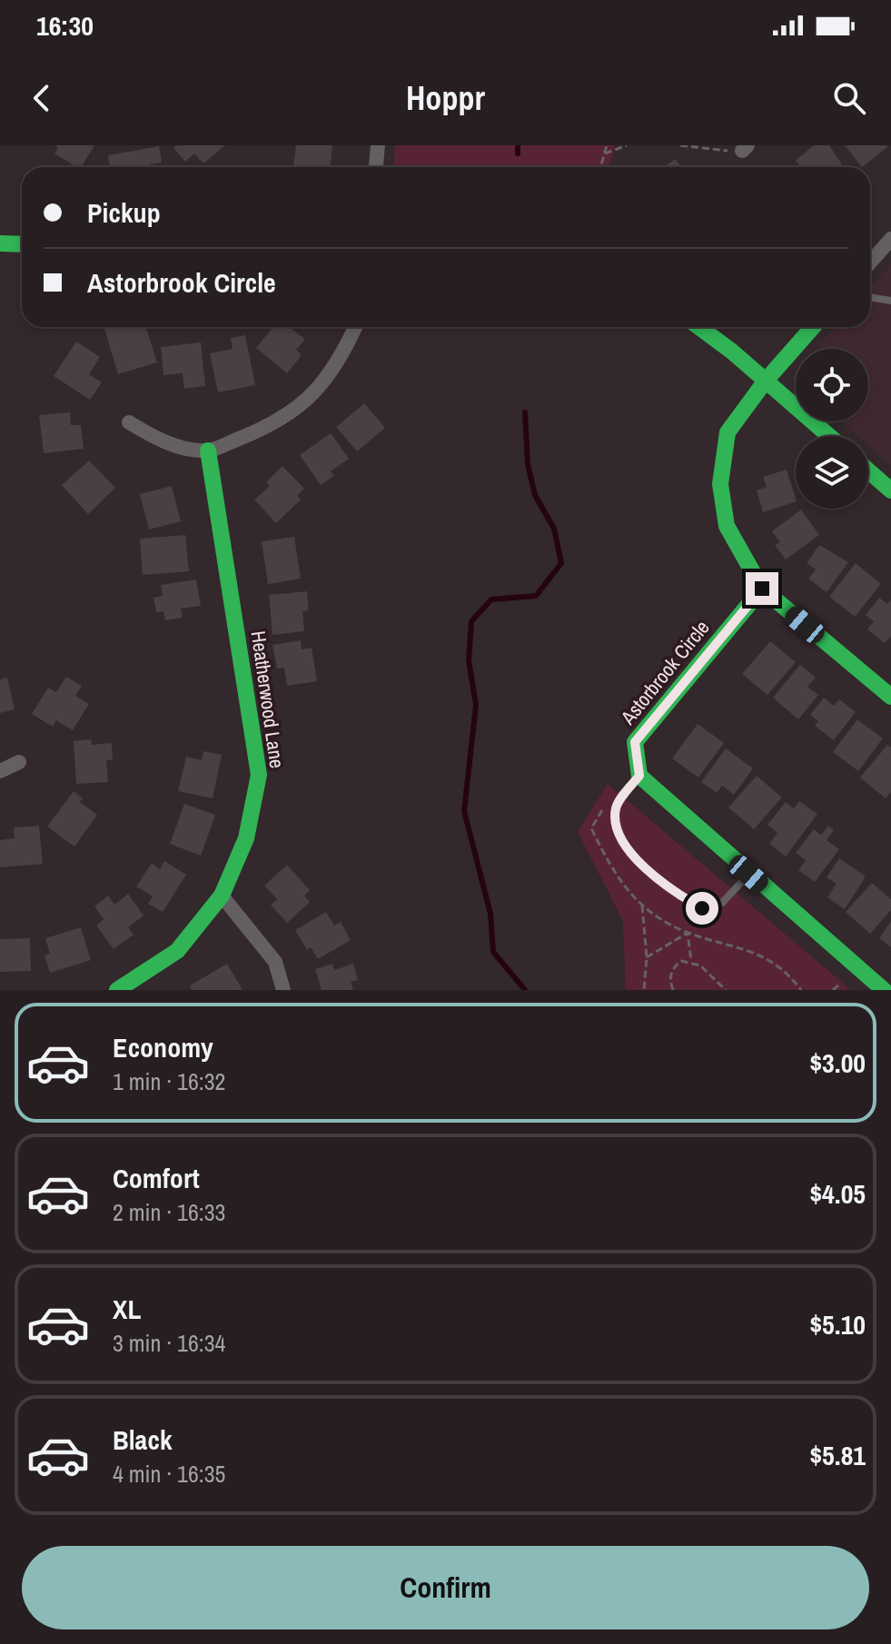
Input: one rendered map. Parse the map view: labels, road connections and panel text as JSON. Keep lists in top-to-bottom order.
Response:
{
  "streets": {
    "street": ["Astorbrook Circle", "Heatherwood Lane"]
  },
  "page": {
    "status": "16:30",
    "header": "Hoppr",
    "banner": ["Pickup", "Astorbrook Circle"],
    "list": [
      {
        "name": "Economy",
        "note": "1 min · 16:32",
        "value": "$3.00"
      },
      {
        "name": "Comfort",
        "note": "2 min · 16:33",
        "value": "$4.05"
      },
      {
        "name": "XL",
        "note": "3 min · 16:34",
        "value": "$5.10"
      },
      {
        "name": "Black",
        "note": "4 min · 16:35",
        "value": "$5.81"
      }
    ],
    "buttons": "Confirm"
  }
}
